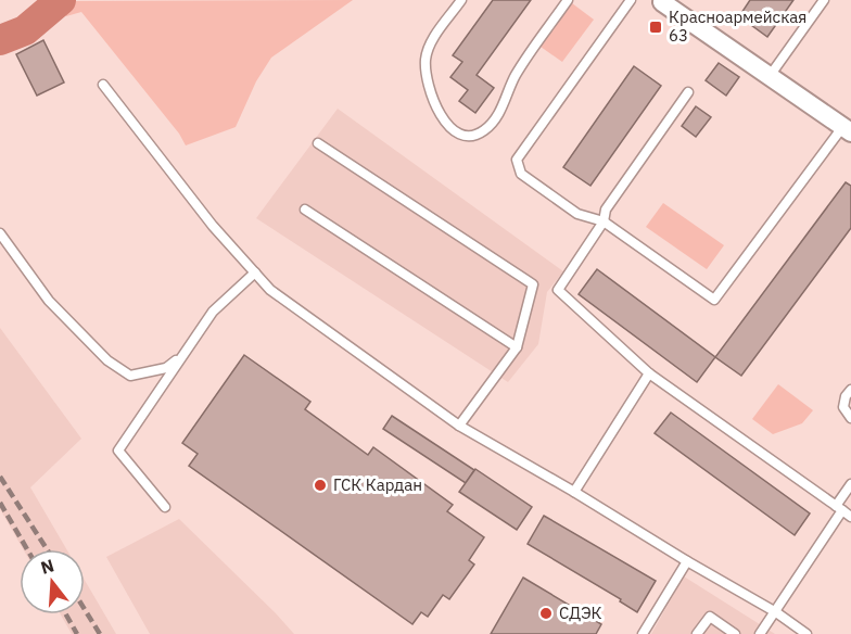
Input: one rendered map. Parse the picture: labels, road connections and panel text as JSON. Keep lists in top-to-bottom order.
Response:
{
  "places": {
    "transit": ["Красноармейская 63"],
    "other": ["ГСК Кардан", "СДЭК"]
  },
  "north": "top"
}
